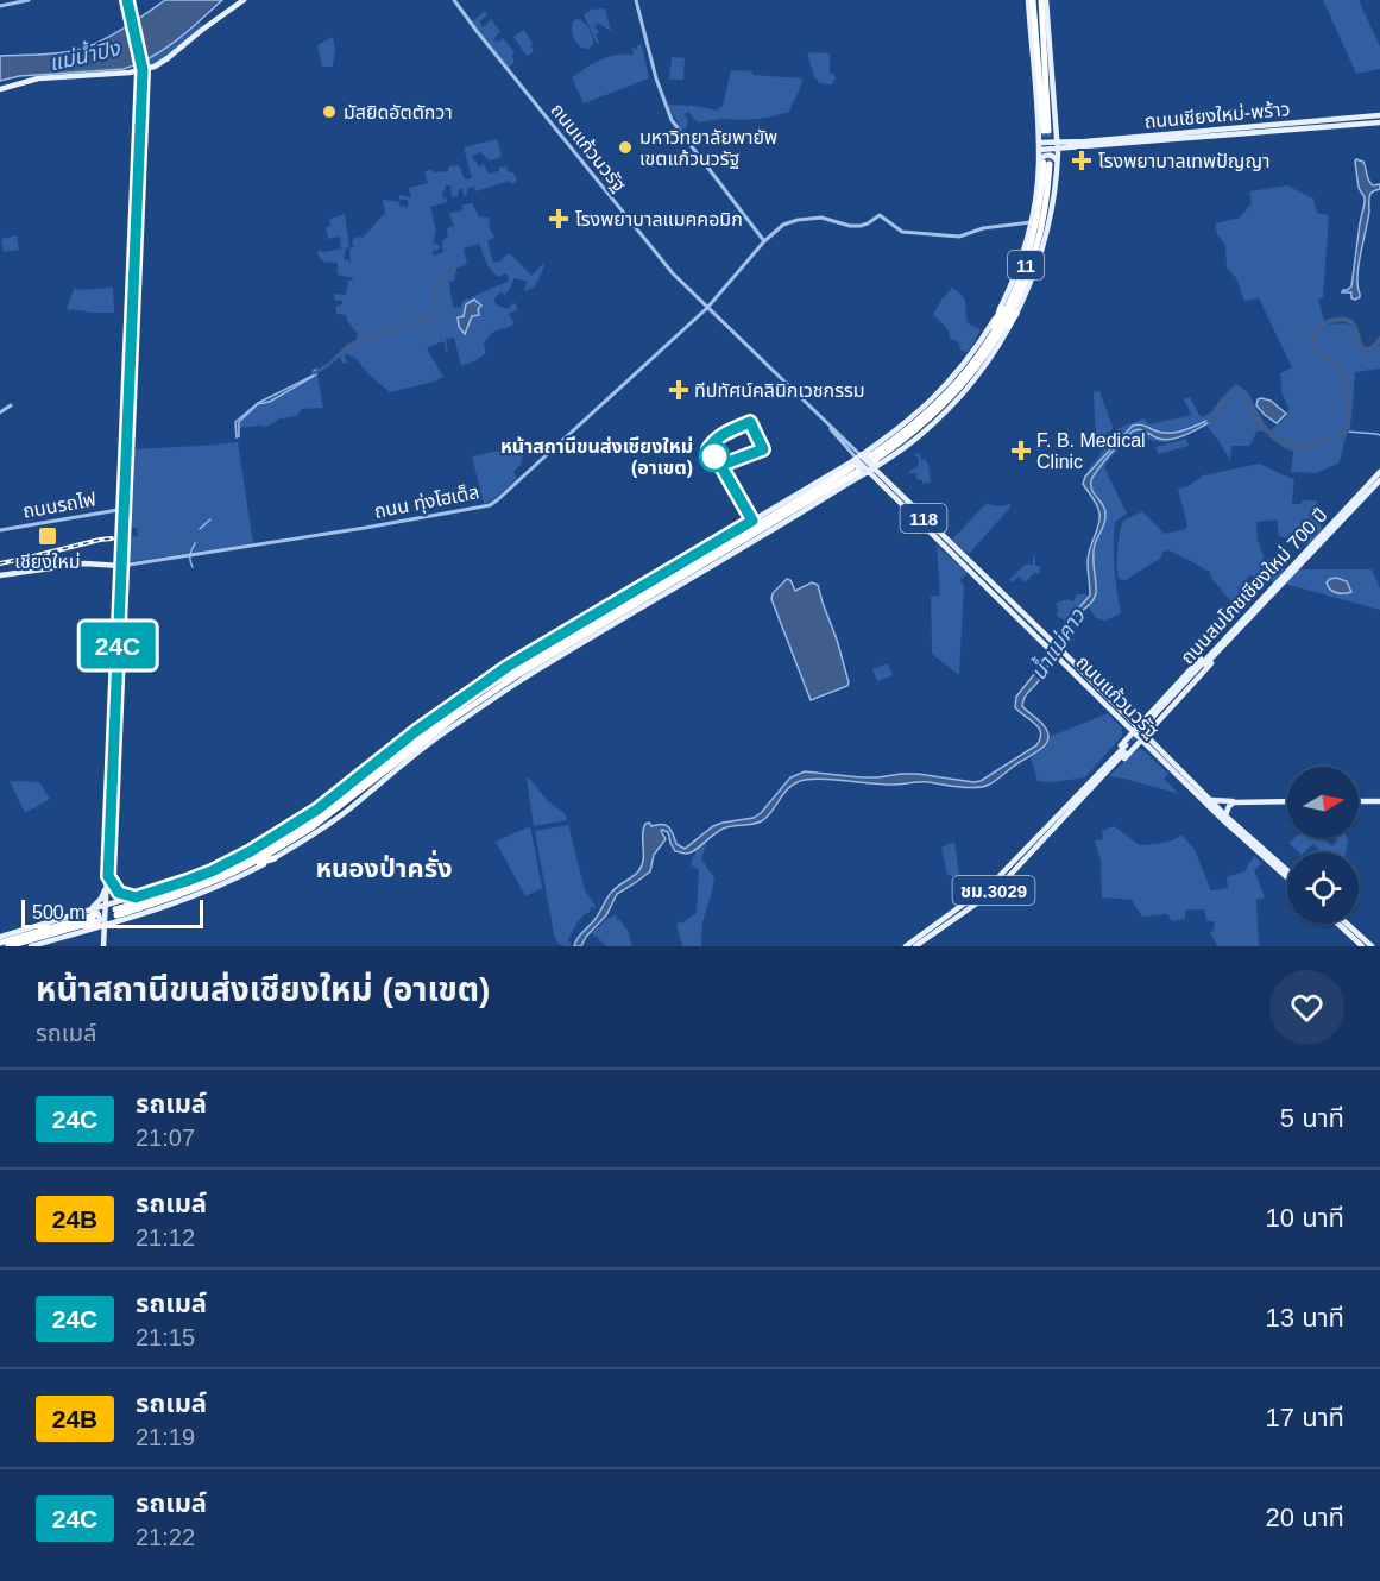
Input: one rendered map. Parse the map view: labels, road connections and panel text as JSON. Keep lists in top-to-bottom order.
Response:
{
  "streets": {
    "highway": ["11"],
    "main road": [
      "ถนนเชียงใหม่-พร้าว",
      "ถนนแก้วนวรัฐ",
      "118",
      "ถนนสมโภชเชียงใหม่ 700 ปี",
      "ชม.3029"
    ],
    "street": ["ถนน ทุ่งโฮเต็ล", "ถนนรถไฟ"]
  },
  "crossings": [
    ["ถนนแก้วนวรัฐ", "ถนน ทุ่งโฮเต็ล"],
    ["ถนนแก้วนวรัฐ", "ชม.3029"],
    ["ถนนสมโภชเชียงใหม่ 700 ปี", "ชม.3029"]
  ],
  "districts": ["หนองป่าครั่ง"],
  "water": ["แม่น้ำปิง", "น้ำแม่คาว"],
  "places": {
    "other": ["มัสยิดอัตตักวา", "มหาวิทยาลัยพายัพ เขตแก้วนวรัฐ", "หน้าสถานีขนส่งเชียงใหม่ (อาเขต)"],
    "health": [
      "โรงพยาบาลเทพปัญญา",
      "โรงพยาบาลแมคคอมิก",
      "ทีปทัศน์คลินิกเวชกรรม",
      "F. B. Medical Clinic"
    ],
    "transit": ["เชียงใหม่"]
  },
  "lines": ["bus line 24C"],
  "scale_bar": "500 m",
  "north": "right",
  "page": {
    "on_map": "24C",
    "scale": "500 m",
    "heading": ["หน้าสถานีขนส่งเชียงใหม่ (อาเขต)", "รถเมล์"],
    "list": [
      {
        "mark": "24C",
        "name": "รถเมล์",
        "note": "21:07",
        "value": "5 นาที"
      },
      {
        "mark": "24B",
        "name": "รถเมล์",
        "note": "21:12",
        "value": "10 นาที"
      },
      {
        "mark": "24C",
        "name": "รถเมล์",
        "note": "21:15",
        "value": "13 นาที"
      },
      {
        "mark": "24B",
        "name": "รถเมล์",
        "note": "21:19",
        "value": "17 นาที"
      },
      {
        "mark": "24C",
        "name": "รถเมล์",
        "note": "21:22",
        "value": "20 นาที"
      }
    ]
  }
}
